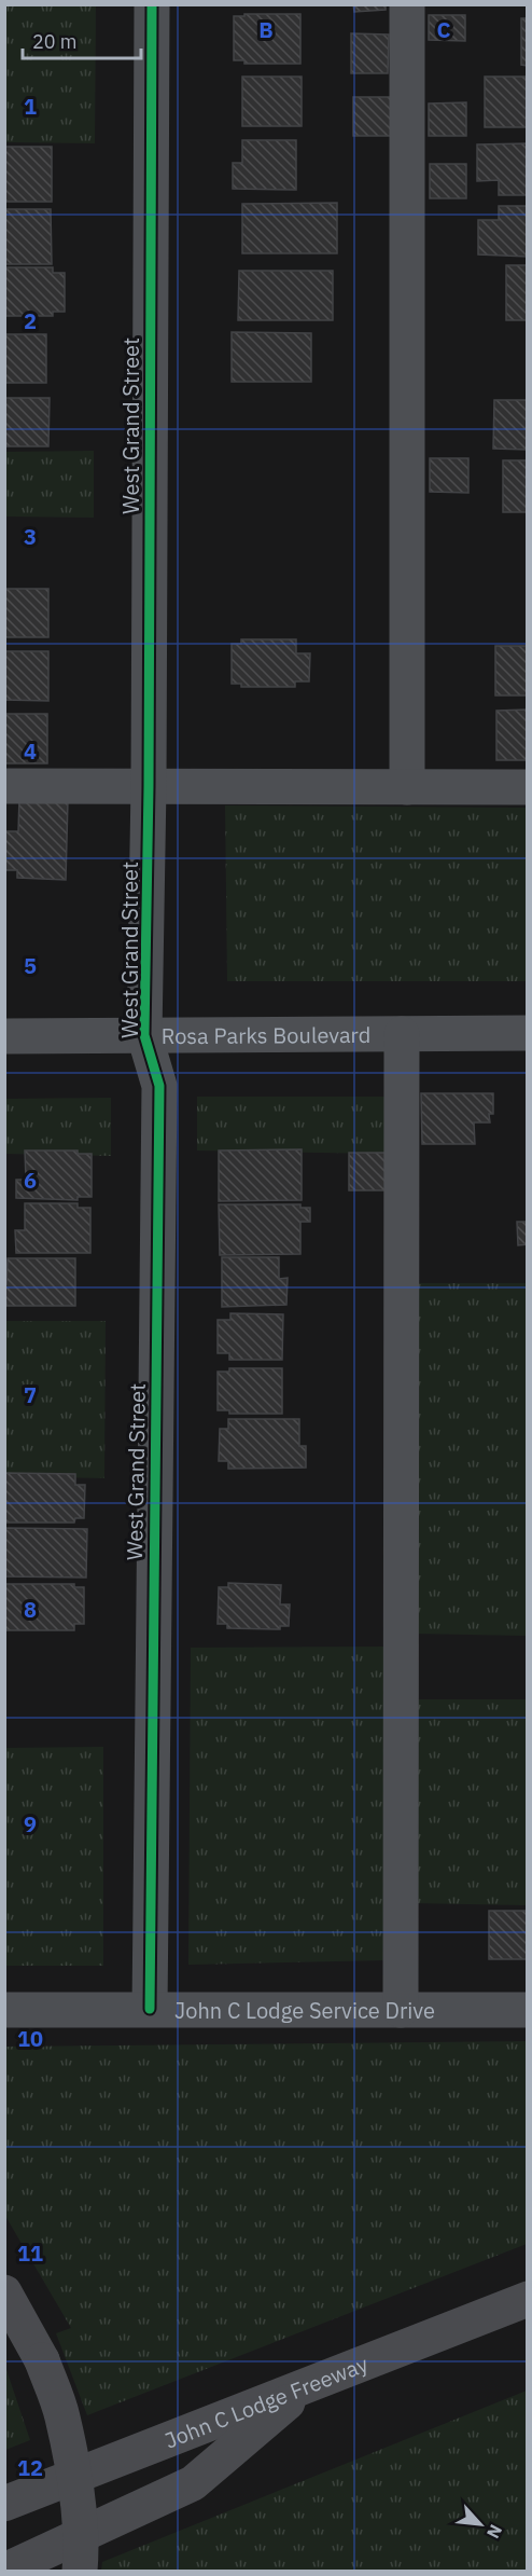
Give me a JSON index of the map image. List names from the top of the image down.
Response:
{
  "streets": {
    "highway": ["John C Lodge Freeway"],
    "street": ["West Grand Street", "Rosa Parks Boulevard", "John C Lodge Service Drive"]
  },
  "crossings": [
    ["West Grand Street", "Rosa Parks Boulevard"],
    ["West Grand Street", "John C Lodge Service Drive"]
  ],
  "scale_bar": "20 m",
  "north": "bottom right",
  "grid": {
    "columns": ["B", "C"],
    "rows": [
      "1",
      "2",
      "3",
      "4",
      "5",
      "6",
      "7",
      "8",
      "9",
      "10",
      "11",
      "12"
    ]
  }
}
